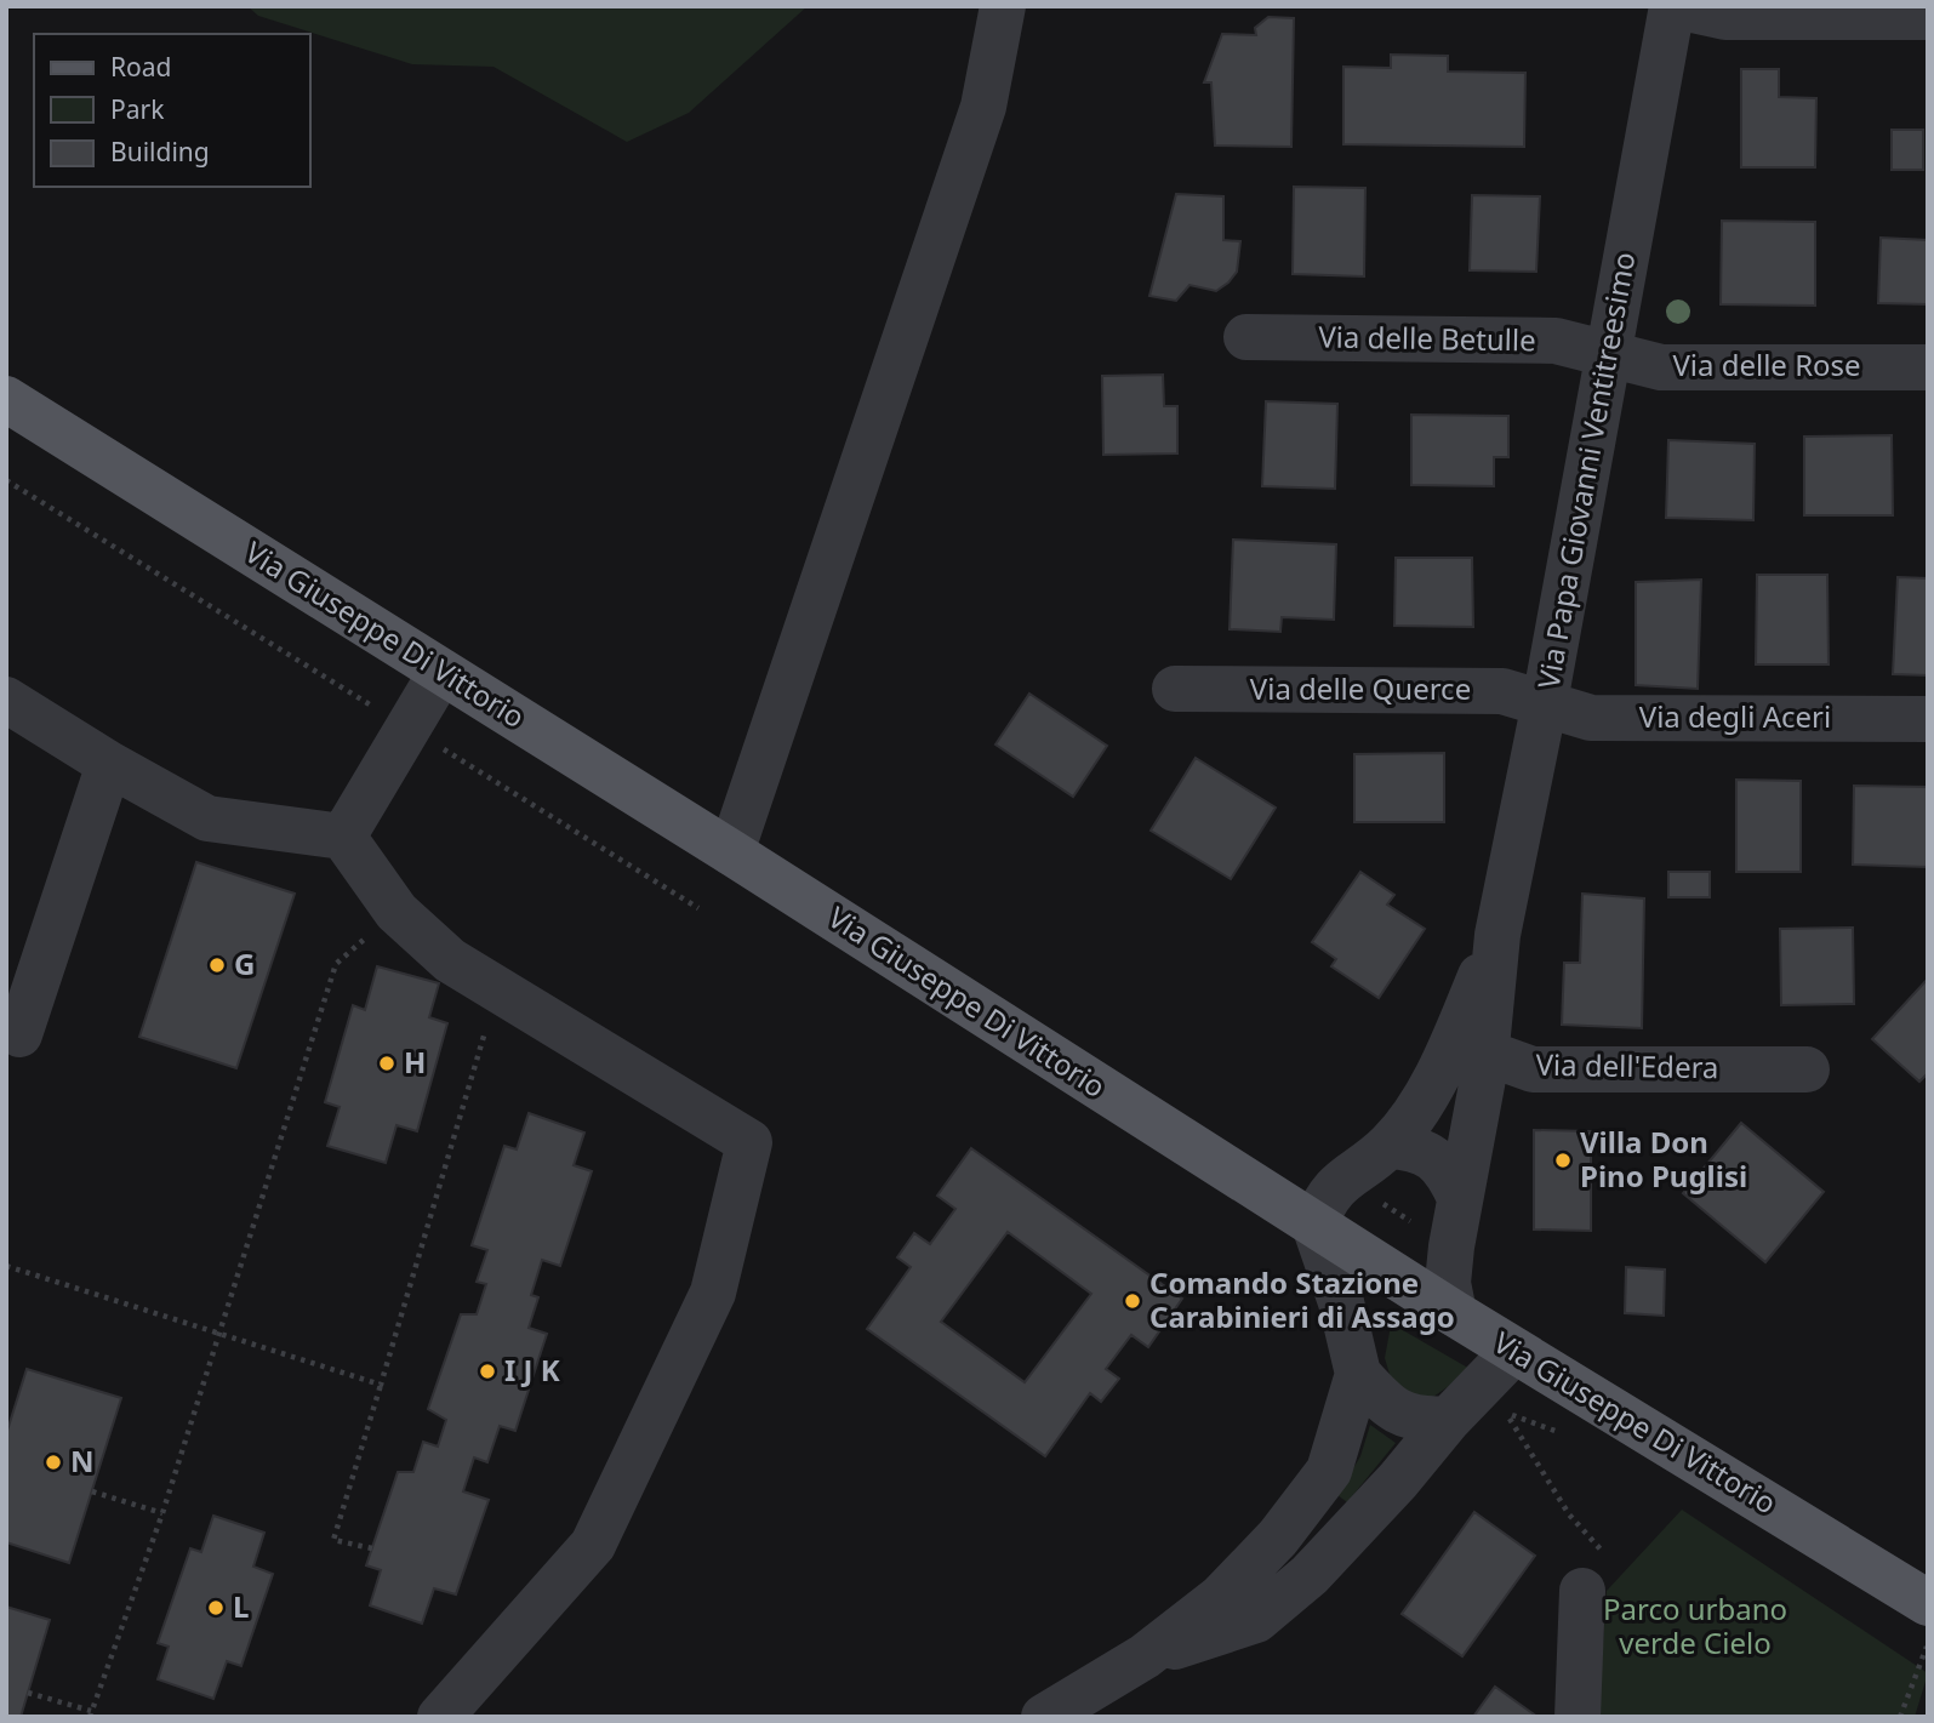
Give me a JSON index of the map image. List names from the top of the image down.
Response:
{
  "streets": {
    "main road": ["Via Giuseppe Di Vittorio"],
    "street": [
      "Via delle Betulle",
      "Via delle Rose",
      "Via Papa Giovanni Ventitreesimo",
      "Via delle Querce",
      "Via degli Aceri",
      "Via dell'Edera"
    ]
  },
  "crossings": [
    ["Via delle Betulle", "Via delle Rose"],
    ["Via delle Betulle", "Via Papa Giovanni Ventitreesimo"],
    ["Via delle Rose", "Via Papa Giovanni Ventitreesimo"],
    ["Via Papa Giovanni Ventitreesimo", "Via Giuseppe Di Vittorio"],
    ["Via Papa Giovanni Ventitreesimo", "Via delle Querce"],
    ["Via Papa Giovanni Ventitreesimo", "Via degli Aceri"],
    ["Via Papa Giovanni Ventitreesimo", "Via dell'Edera"],
    ["Via delle Querce", "Via degli Aceri"]
  ],
  "parks": ["Parco urbano verde Cielo"],
  "places": [
    "G",
    "H",
    "Villa Don Pino Puglisi",
    "Comando Stazione Carabinieri di Assago",
    "I J K",
    "N",
    "L"
  ],
  "legend": ["Road", "Park", "Building"]
}
